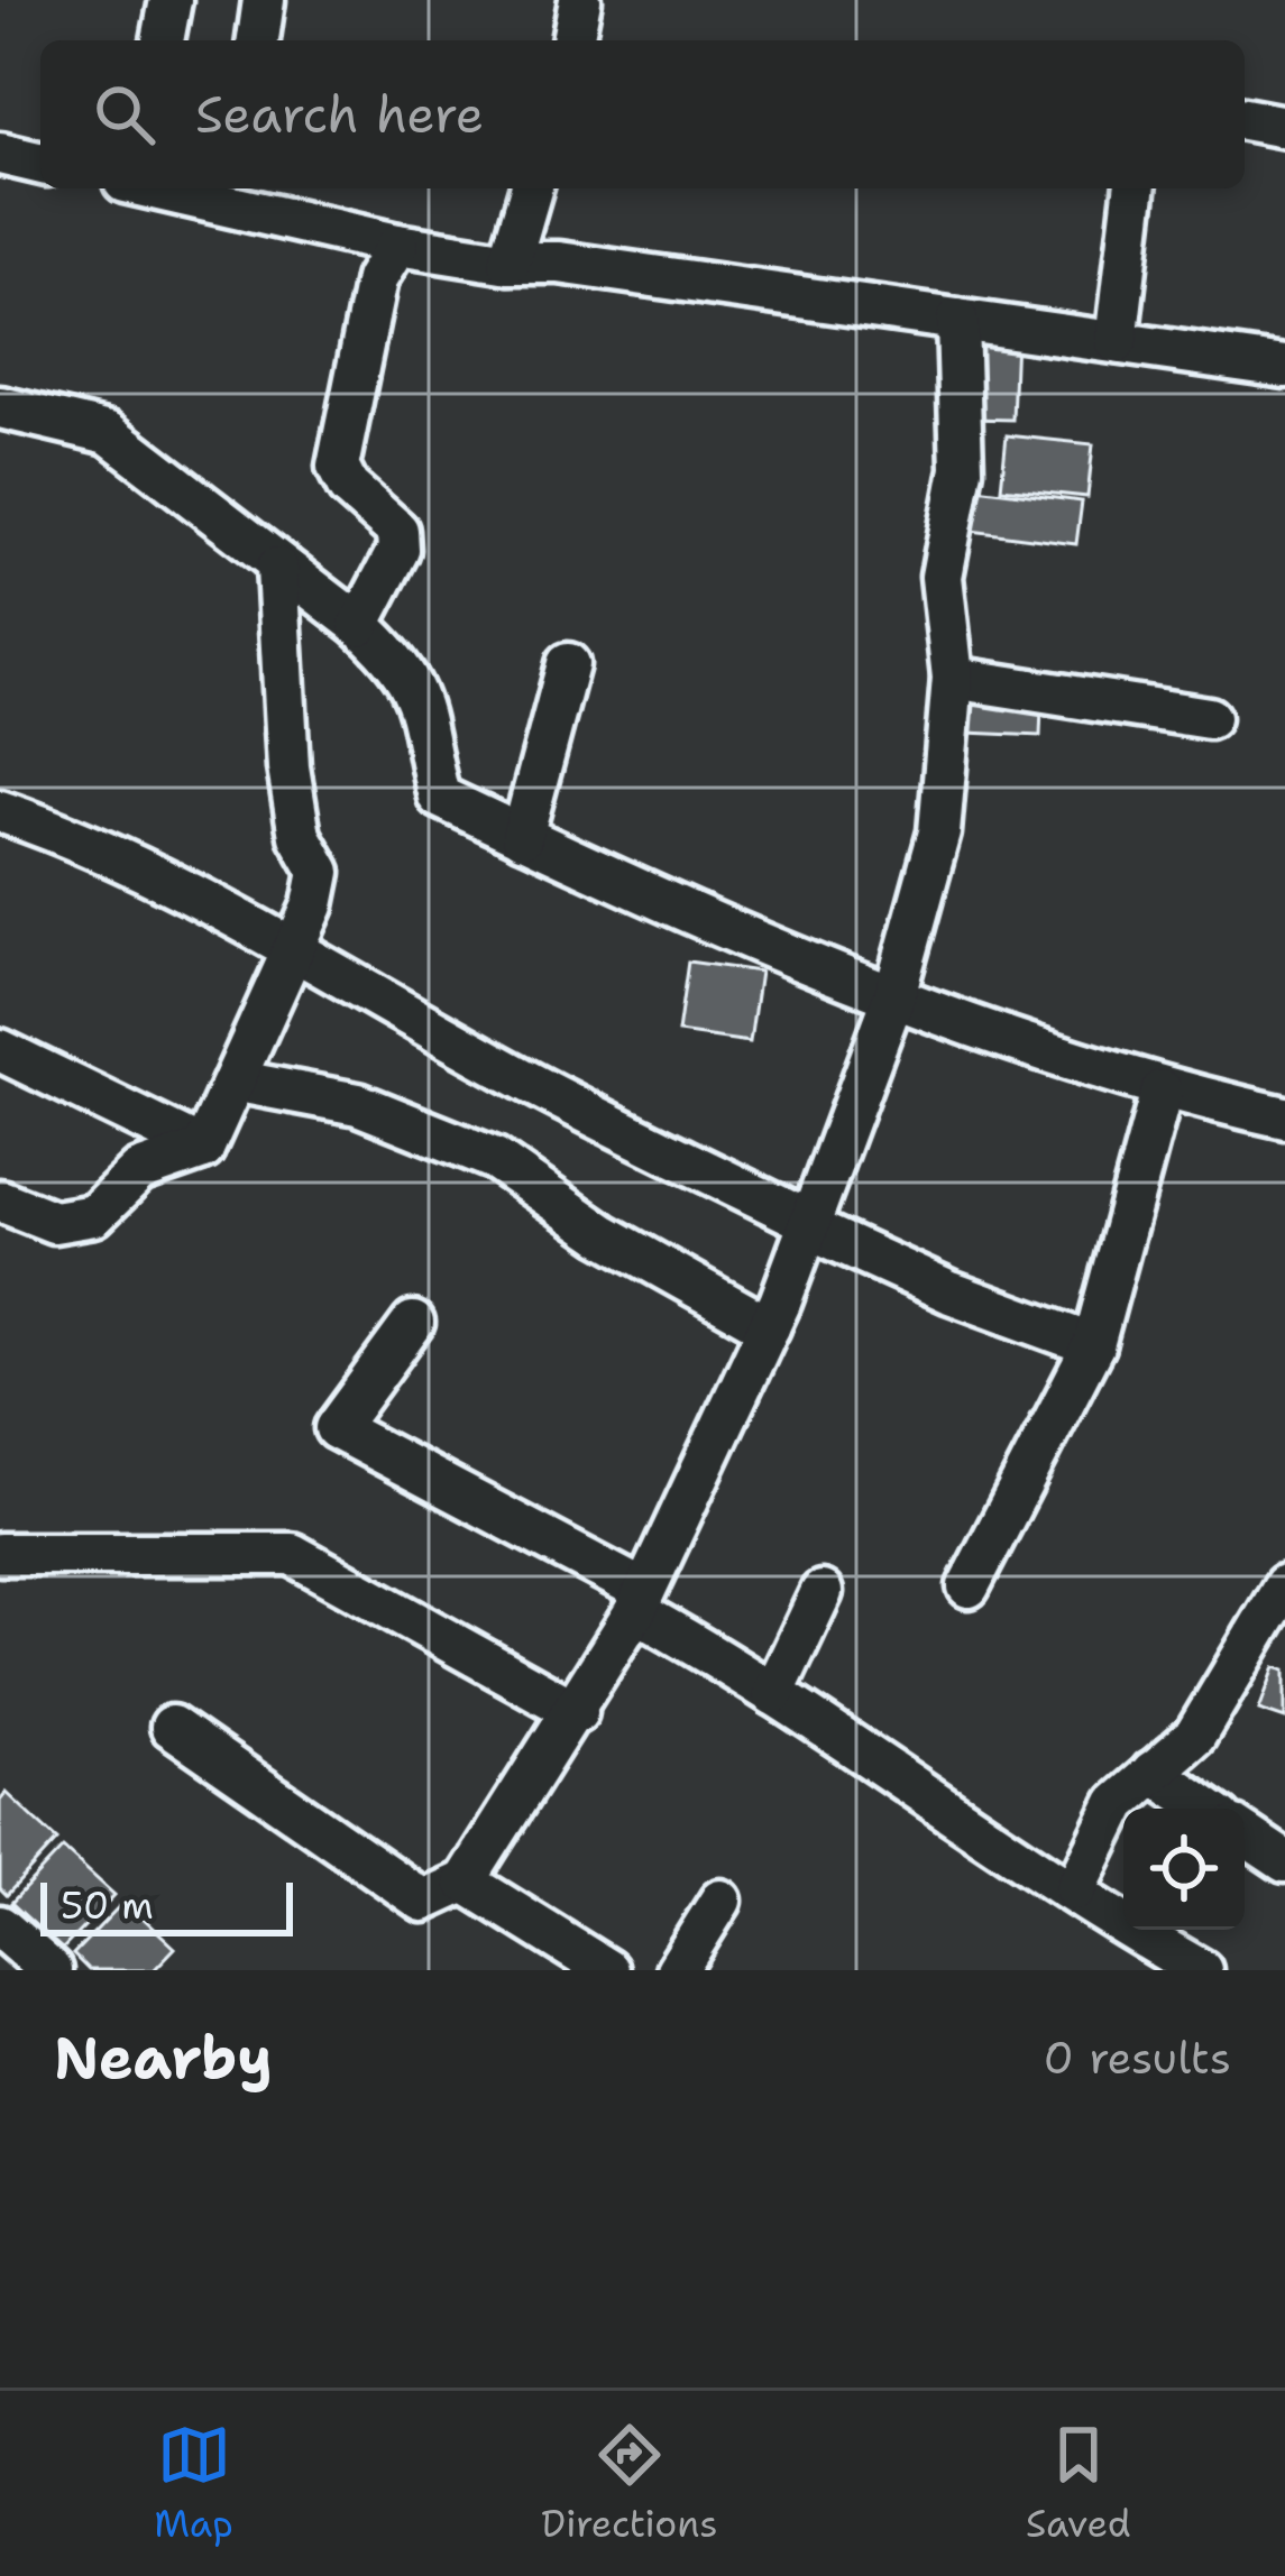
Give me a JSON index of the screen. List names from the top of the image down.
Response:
{
  "scale_bar": "50 m",
  "page": {
    "search": "Search here",
    "scale": "50 m",
    "heading": ["Nearby", "0 results"],
    "nav": ["Map", "Directions", "Saved"]
  }
}
